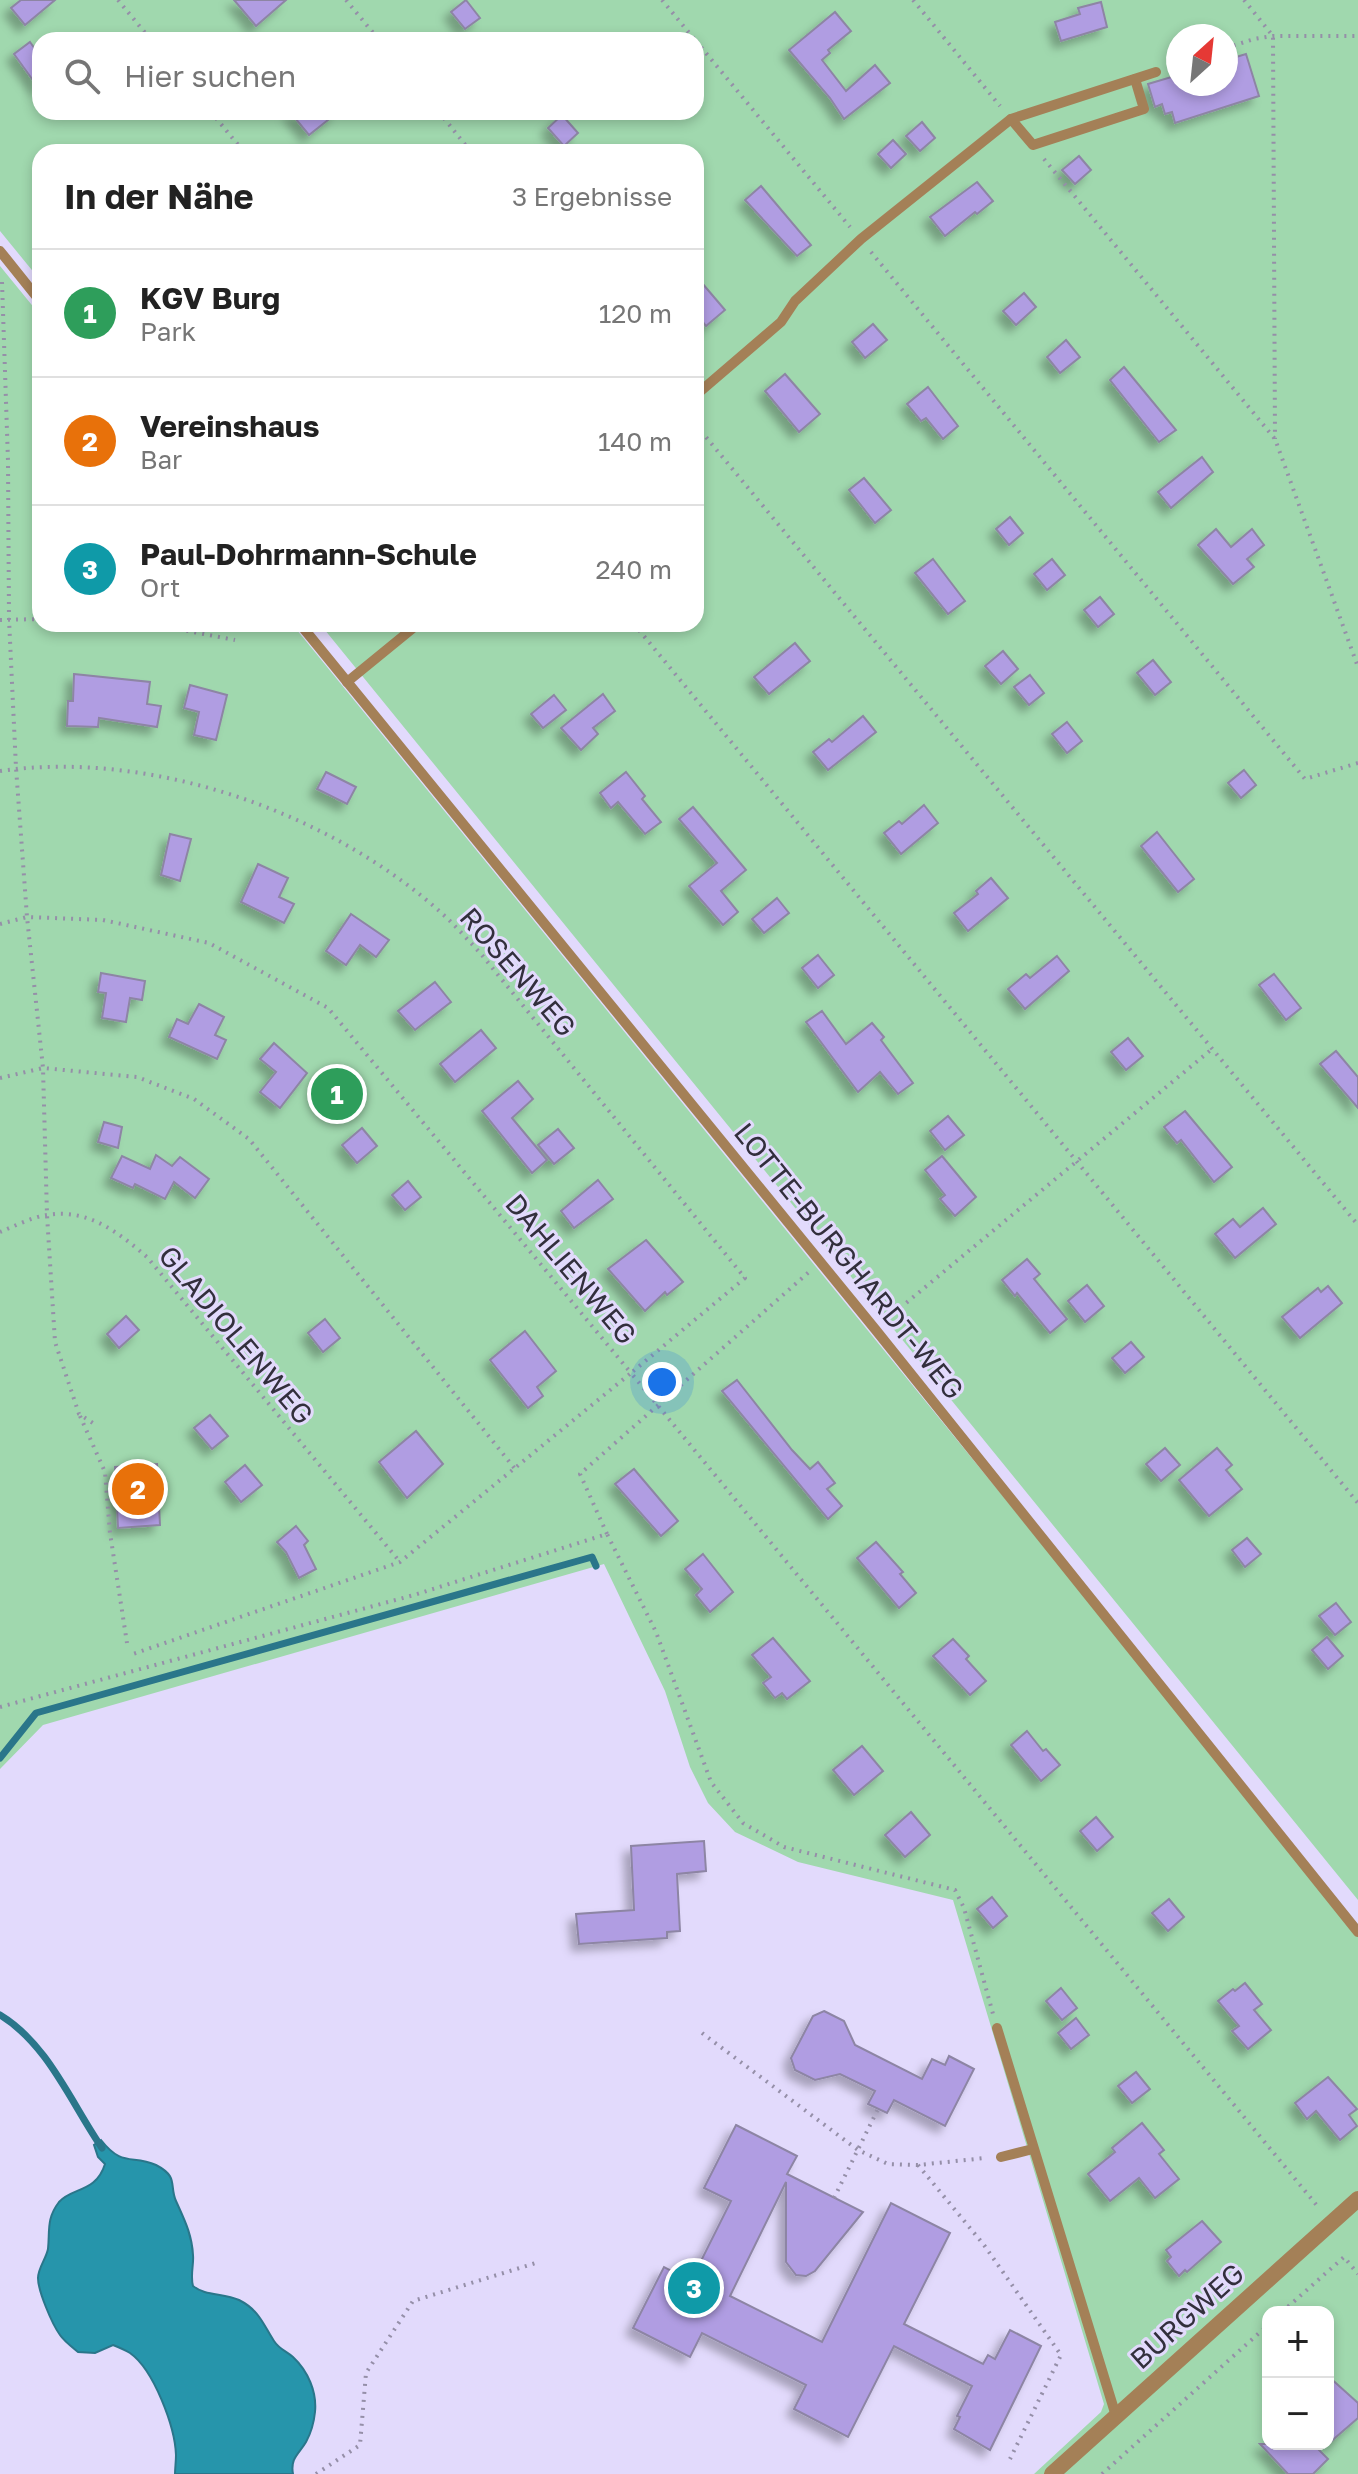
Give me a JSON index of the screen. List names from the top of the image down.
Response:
{
  "streets": {
    "street": ["BURGWEG"],
    "lane": ["LOTTE-BURGHARDT-WEG"],
    "path": ["ROSENWEG", "DAHLIENWEG", "GLADIOLENWEG"]
  },
  "crossings": [
    ["ROSENWEG", "DAHLIENWEG"],
    ["DAHLIENWEG", "GLADIOLENWEG"]
  ],
  "north": "top right",
  "page": {
    "search": "Hier suchen",
    "heading": ["In der Nähe", "3 Ergebnisse"],
    "list": [
      {
        "mark": "1",
        "name": "KGV Burg",
        "note": "Park",
        "value": "120 m"
      },
      {
        "mark": "2",
        "name": "Vereinshaus",
        "note": "Bar",
        "value": "140 m"
      },
      {
        "mark": "3",
        "name": "Paul-Dohrmann-Schule",
        "note": "Ort",
        "value": "240 m"
      }
    ],
    "pins": ["1", "2", "3"],
    "map_buttons": ["+", "−"]
  }
}
